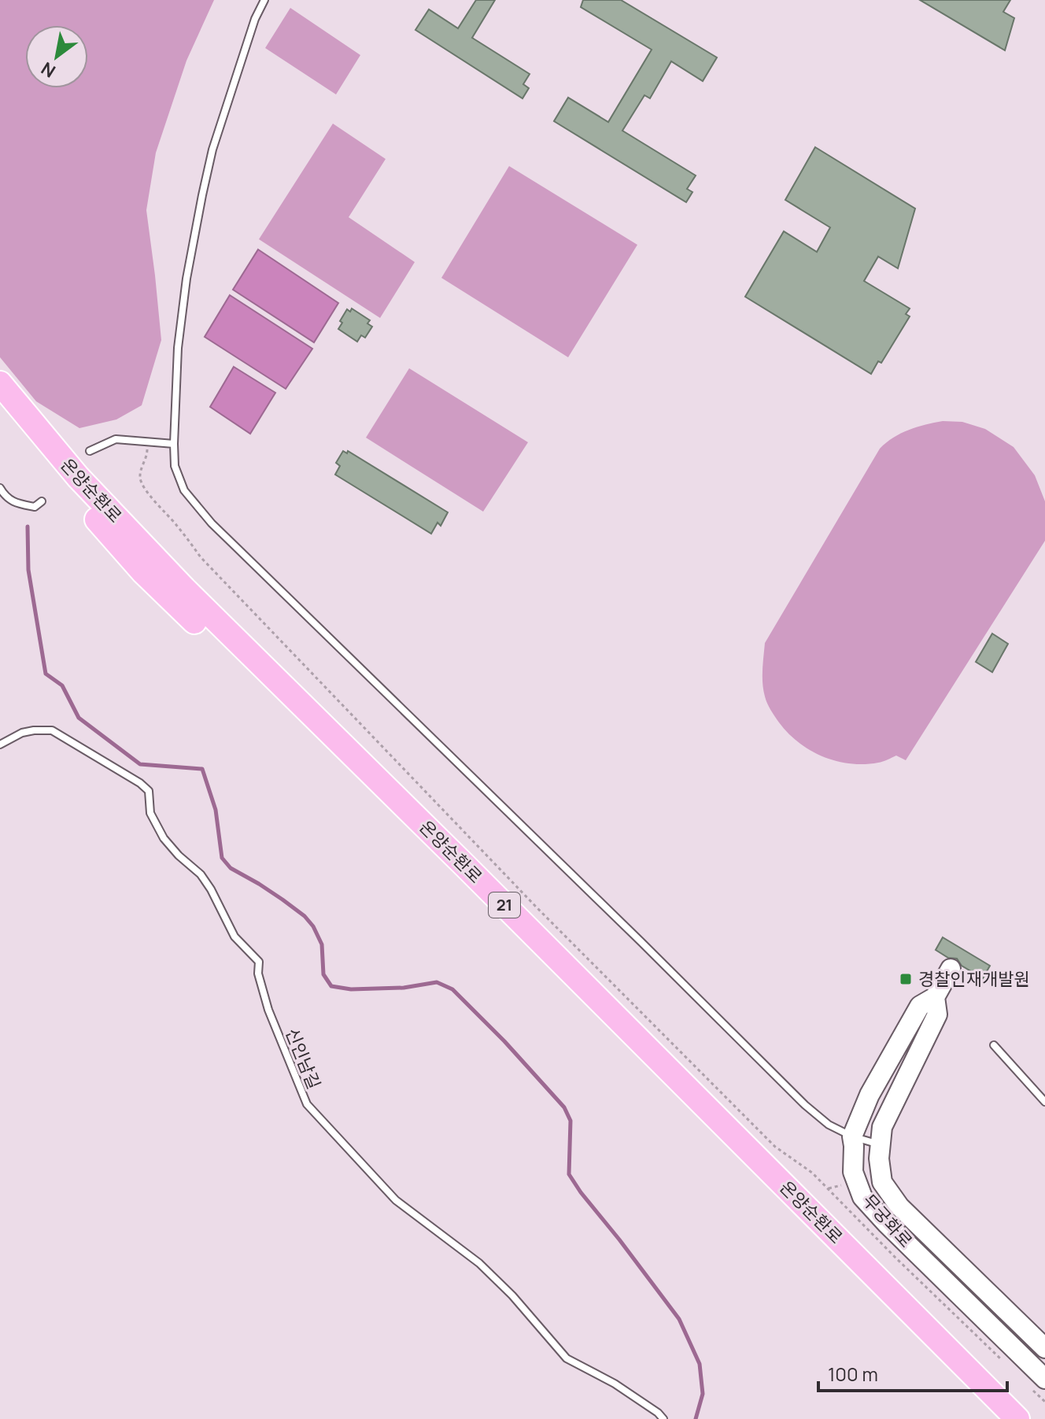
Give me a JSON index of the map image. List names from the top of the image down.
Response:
{
  "streets": {
    "highway": ["온양순환로", "21"],
    "street": ["무궁화로"],
    "lane": ["신인남길"]
  },
  "places": {
    "transit": ["경찰인재개발원"]
  },
  "scale_bar": "100 m",
  "north": "bottom left"
}
